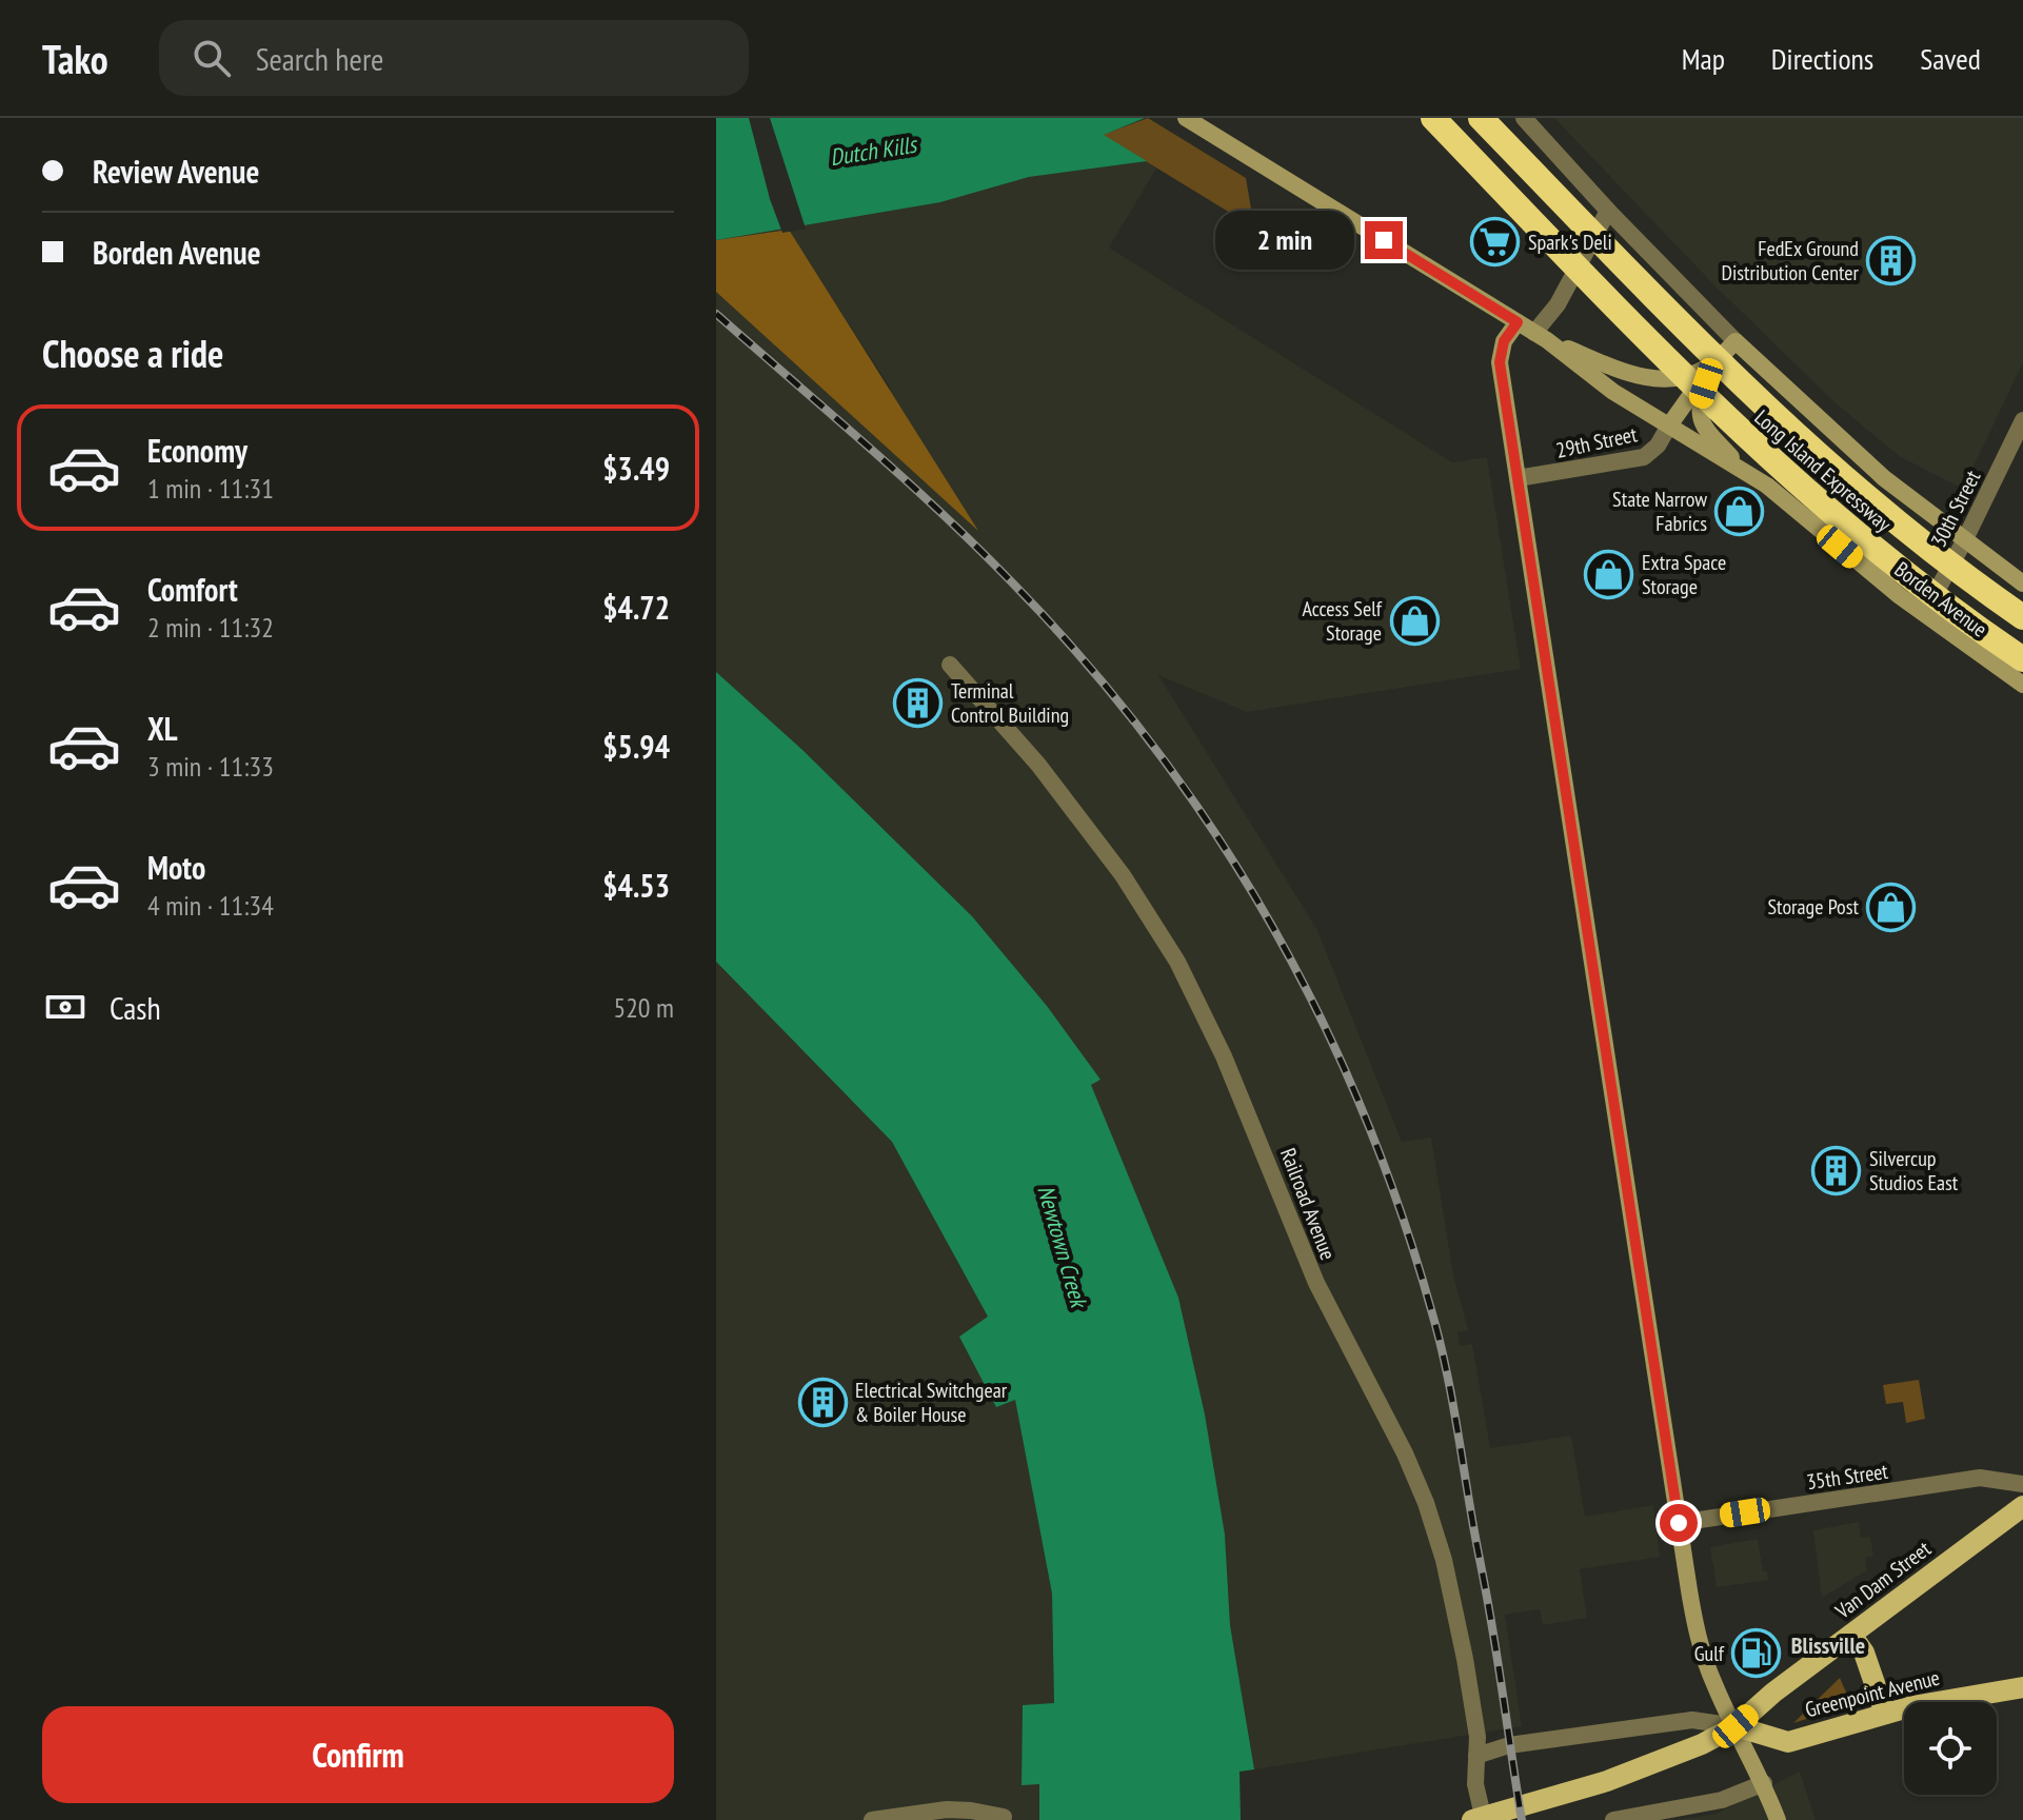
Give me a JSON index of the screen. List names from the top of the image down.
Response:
{
  "streets": {
    "highway": ["Long Island Expressway"],
    "main road": ["Borden Avenue", "Van Dam Street", "Greenpoint Avenue"],
    "street": [
      "29th Street",
      "30th Street",
      "Railroad Avenue",
      "35th Street"
    ]
  },
  "crossings": [
    ["29th Street", "Borden Avenue"],
    ["30th Street", "Borden Avenue"],
    ["Railroad Avenue", "Greenpoint Avenue"],
    ["Van Dam Street", "Greenpoint Avenue"]
  ],
  "districts": ["Blissville"],
  "water": ["Dutch Kills", "Newtown Creek"],
  "places": {
    "supermarket": ["Spark's Deli"],
    "building": [
      "FedEx Ground Distribution Center",
      "Terminal Control Building",
      "Silvercup Studios East",
      "Electrical Switchgear & Boiler House"
    ],
    "shop": [
      "State Narrow Fabrics",
      "Extra Space Storage",
      "Access Self Storage",
      "Storage Post"
    ],
    "fuel station": ["Gulf"]
  },
  "page": {
    "header": "Tako",
    "search": "Search here",
    "nav": ["Map", "Directions", "Saved"],
    "banner": ["Review Avenue", "Borden Avenue"],
    "bubble": "2 min",
    "heading": "Choose a ride",
    "list": [
      {
        "name": "Economy",
        "note": "1 min · 11:31",
        "value": "$3.49"
      },
      {
        "name": "Comfort",
        "note": "2 min · 11:32",
        "value": "$4.72"
      },
      {
        "name": "XL",
        "note": "3 min · 11:33",
        "value": "$5.94"
      },
      {
        "name": "Moto",
        "note": "4 min · 11:34",
        "value": "$4.53"
      }
    ],
    "pay": ["Cash", "520 m"],
    "buttons": "Confirm"
  }
}
